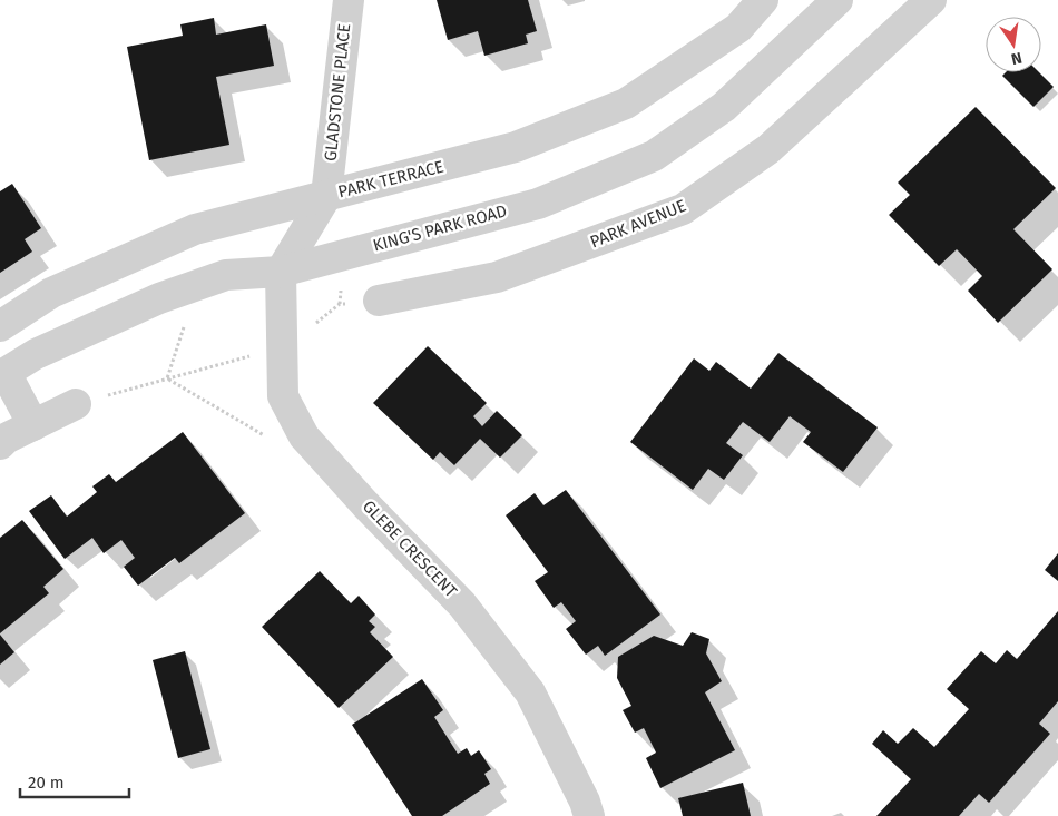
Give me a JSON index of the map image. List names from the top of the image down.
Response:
{
  "streets": {
    "street": [
      "GLADSTONE PLACE",
      "PARK TERRACE",
      "PARK AVENUE",
      "KING'S PARK ROAD",
      "GLEBE CRESCENT"
    ]
  },
  "crossings": [
    ["GLADSTONE PLACE", "PARK TERRACE"],
    ["GLADSTONE PLACE", "KING'S PARK ROAD"],
    ["GLADSTONE PLACE", "GLEBE CRESCENT"],
    ["KING'S PARK ROAD", "GLEBE CRESCENT"]
  ],
  "scale_bar": "20 m",
  "north": "bottom"
}
